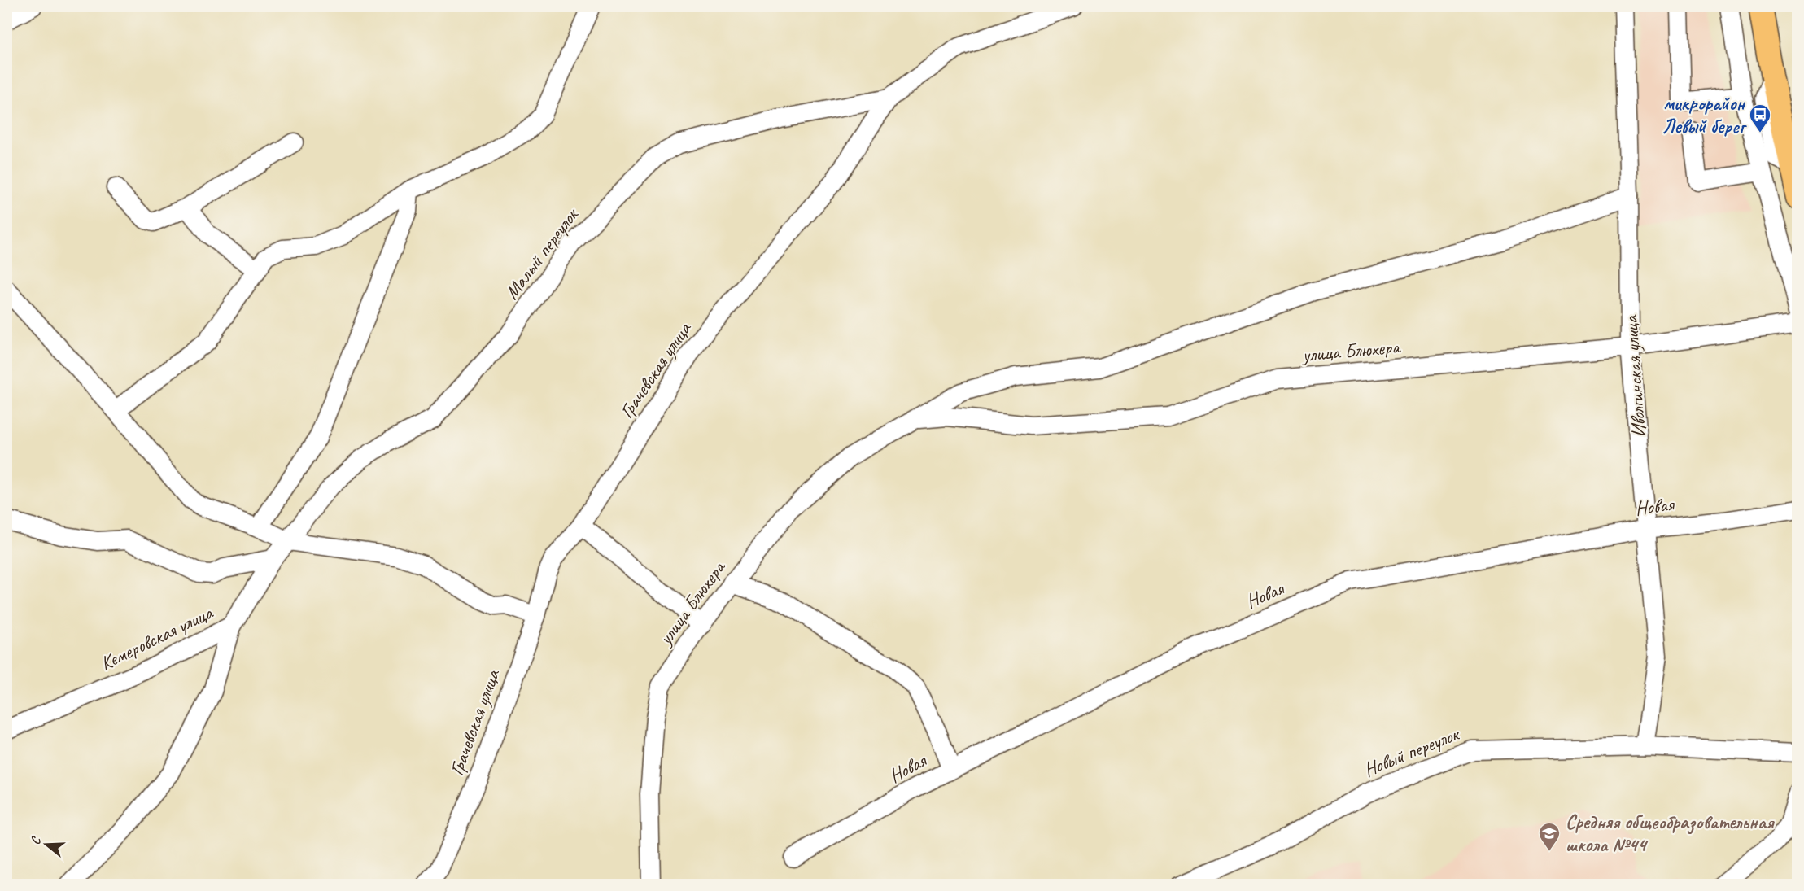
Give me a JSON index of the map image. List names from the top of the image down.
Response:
{
  "streets": {
    "street": [
      "Малый переулок",
      "улица Блюхера",
      "Грачевская улица",
      "Иволгинская улица",
      "Новая",
      "Кемеровская улица",
      "Новый переулок"
    ]
  },
  "crossings": [
    ["Малый переулок", "Грачевская улица"],
    ["Малый переулок", "Кемеровская улица"],
    ["улица Блюхера", "Иволгинская улица"],
    ["Иволгинская улица", "Новая"],
    ["Иволгинская улица", "Новый переулок"]
  ],
  "places": {
    "bus stop": ["микрорайон Левый берег"],
    "school or university": ["Средняя общеобразовательная школа №44"]
  },
  "north": "left"
}
